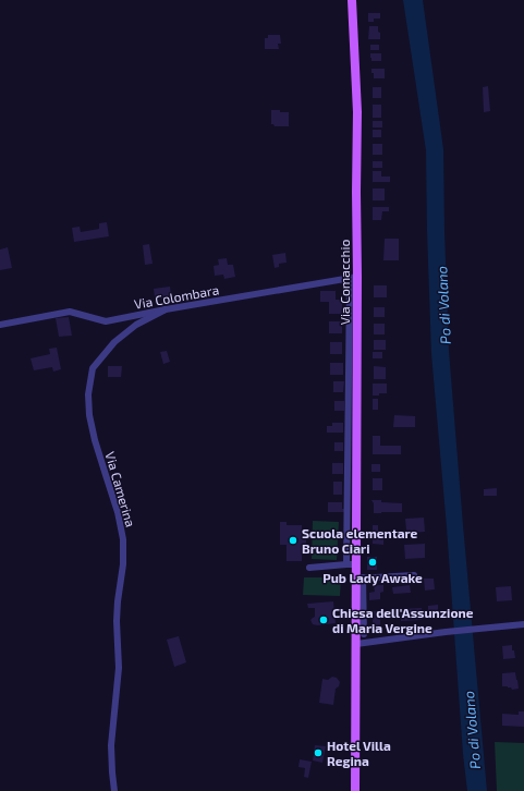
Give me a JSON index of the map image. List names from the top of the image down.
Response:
{
  "streets": {
    "main road": ["Via Comacchio"],
    "street": ["Via Colombara", "Via Camerina"]
  },
  "crossings": [
    ["Via Comacchio", "Via Colombara"],
    ["Via Colombara", "Via Camerina"]
  ],
  "water": ["Po di Volano"],
  "places": [
    "Scuola elementare Bruno Ciari",
    "Pub Lady Awake",
    "Chiesa dell'Assunzione di Maria Vergine",
    "Hotel Villa Regina"
  ]
}
